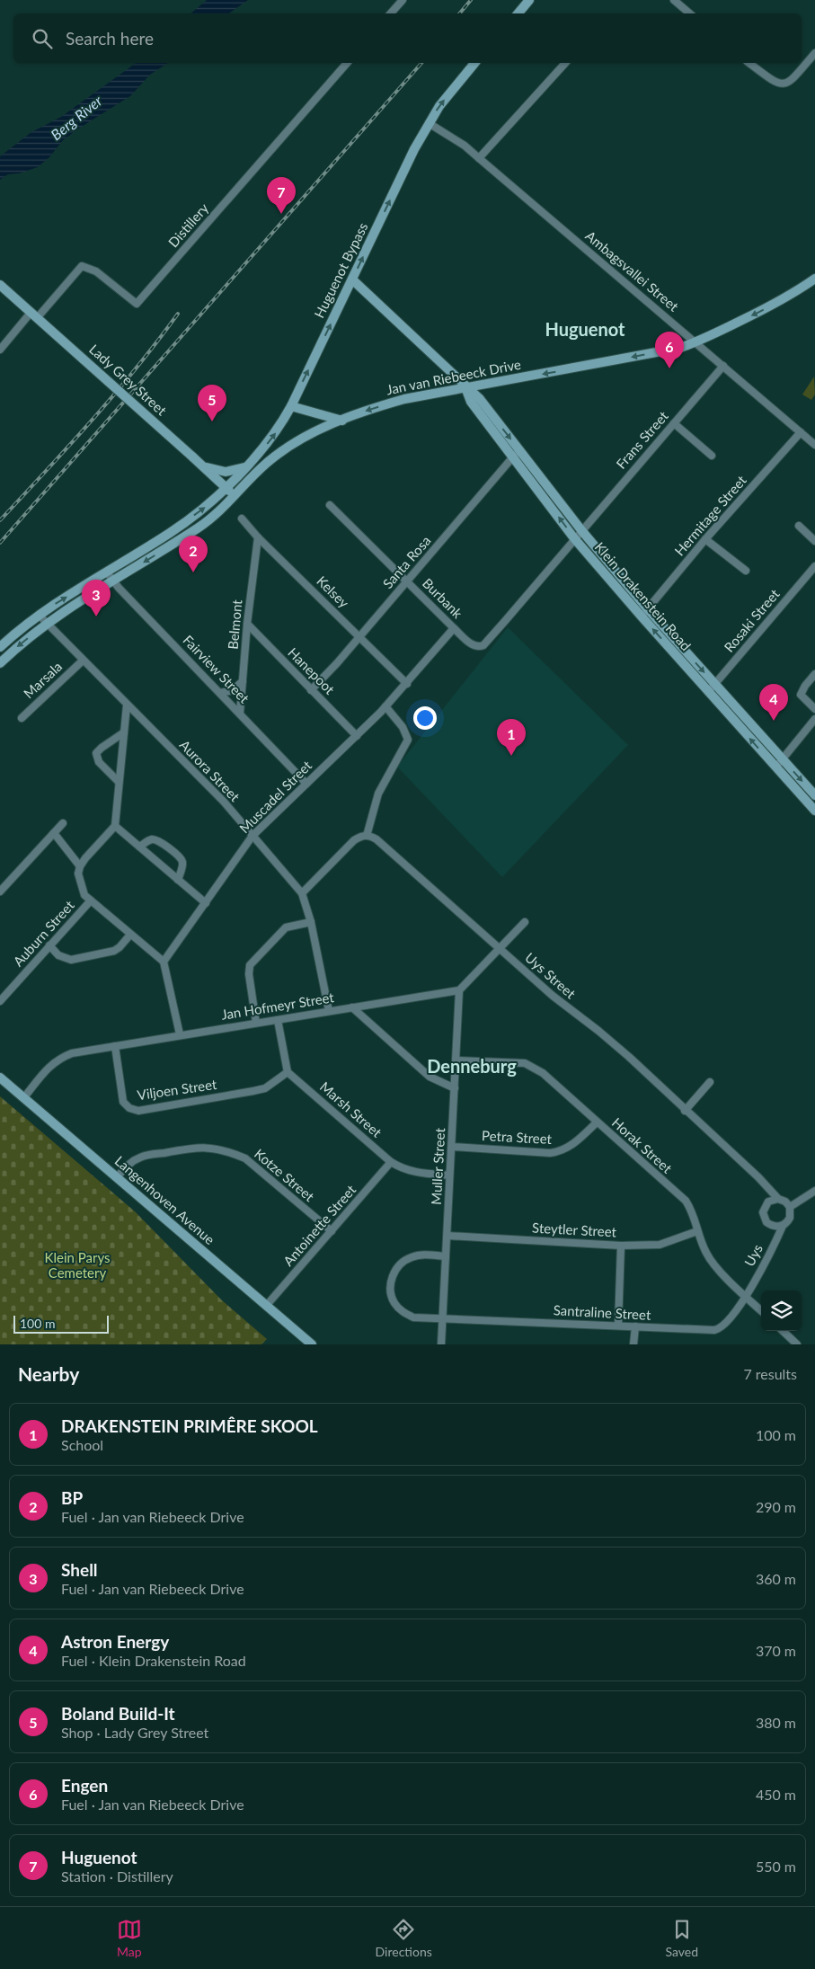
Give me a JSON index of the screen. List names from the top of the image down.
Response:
{
  "streets": {
    "main road": [
      "Huguenot Bypass",
      "Jan van Riebeeck Drive",
      "Lady Grey Street",
      "Klein Drakenstein Road",
      "Langenhoven Avenue"
    ],
    "street": [
      "Distillery",
      "Ambagsvallei Street",
      "Frans Street",
      "Hermitage Street",
      "Santa Rosa",
      "Kelsey",
      "Burbank",
      "Rosaki Street",
      "Belmont",
      "Fairview Street",
      "Hanepoot",
      "Marsala",
      "Aurora Street",
      "Muscadel Street",
      "Auburn Street",
      "Uys Street",
      "Jan Hofmeyr Street",
      "Viljoen Street",
      "Marsh Street",
      "Petra Street",
      "Horak Street",
      "Muller Street",
      "Kotze Street",
      "Antoinette Street",
      "Steytler Street",
      "Uys",
      "Santraline Street"
    ]
  },
  "crossings": [
    ["Distillery", "Lady Grey Street"],
    ["Huguenot Bypass", "Ambagsvallei Street"],
    ["Huguenot Bypass", "Lady Grey Street"],
    ["Huguenot Bypass", "Klein Drakenstein Road"],
    ["Ambagsvallei Street", "Jan van Riebeeck Drive"],
    ["Ambagsvallei Street", "Frans Street"],
    ["Ambagsvallei Street", "Hermitage Street"],
    ["Jan van Riebeeck Drive", "Lady Grey Street"],
    ["Jan van Riebeeck Drive", "Klein Drakenstein Road"],
    ["Jan van Riebeeck Drive", "Fairview Street"],
    ["Jan van Riebeeck Drive", "Aurora Street"],
    ["Frans Street", "Klein Drakenstein Road"],
    ["Frans Street", "Burbank"],
    ["Hermitage Street", "Klein Drakenstein Road"],
    ["Santa Rosa", "Kelsey"],
    ["Santa Rosa", "Klein Drakenstein Road"],
    ["Santa Rosa", "Burbank"],
    ["Santa Rosa", "Hanepoot"],
    ["Kelsey", "Belmont"],
    ["Kelsey", "Muscadel Street"],
    ["Klein Drakenstein Road", "Burbank"],
    ["Klein Drakenstein Road", "Rosaki Street"],
    ["Burbank", "Muscadel Street"],
    ["Belmont", "Fairview Street"],
    ["Belmont", "Hanepoot"],
    ["Fairview Street", "Muscadel Street"],
    ["Hanepoot", "Muscadel Street"],
    ["Marsala", "Aurora Street"],
    ["Aurora Street", "Muscadel Street"],
    ["Aurora Street", "Jan Hofmeyr Street"],
    ["Uys Street", "Uys"],
    ["Jan Hofmeyr Street", "Viljoen Street"],
    ["Jan Hofmeyr Street", "Muller Street"],
    ["Jan Hofmeyr Street", "Langenhoven Avenue"],
    ["Viljoen Street", "Marsh Street"],
    ["Marsh Street", "Muller Street"],
    ["Marsh Street", "Antoinette Street"],
    ["Petra Street", "Horak Street"],
    ["Petra Street", "Muller Street"],
    ["Horak Street", "Muller Street"],
    ["Horak Street", "Steytler Street"],
    ["Horak Street", "Uys"],
    ["Horak Street", "Santraline Street"],
    ["Muller Street", "Steytler Street"],
    ["Muller Street", "Santraline Street"],
    ["Kotze Street", "Langenhoven Avenue"],
    ["Kotze Street", "Antoinette Street"],
    ["Langenhoven Avenue", "Antoinette Street"],
    ["Uys", "Santraline Street"]
  ],
  "one_way": ["Huguenot Bypass", "Jan van Riebeeck Drive"],
  "districts": ["Huguenot", "Denneburg"],
  "water": ["Berg River"],
  "parks": ["Klein Parys Cemetery"],
  "scale_bar": "100 m",
  "page": {
    "search": "Search here",
    "pins": [
      "7",
      "6",
      "5",
      "2",
      "3",
      "4",
      "1"
    ],
    "scale": "100 m",
    "heading": ["Nearby", "7 results"],
    "list": [
      {
        "mark": "1",
        "name": "DRAKENSTEIN PRIMÊRE SKOOL",
        "note": "School",
        "value": "100 m"
      },
      {
        "mark": "2",
        "name": "BP",
        "note": "Fuel · Jan van Riebeeck Drive",
        "value": "290 m"
      },
      {
        "mark": "3",
        "name": "Shell",
        "note": "Fuel · Jan van Riebeeck Drive",
        "value": "360 m"
      },
      {
        "mark": "4",
        "name": "Astron Energy",
        "note": "Fuel · Klein Drakenstein Road",
        "value": "370 m"
      },
      {
        "mark": "5",
        "name": "Boland Build-It",
        "note": "Shop · Lady Grey Street",
        "value": "380 m"
      },
      {
        "mark": "6",
        "name": "Engen",
        "note": "Fuel · Jan van Riebeeck Drive",
        "value": "450 m"
      },
      {
        "mark": "7",
        "name": "Huguenot",
        "note": "Station · Distillery",
        "value": "550 m"
      }
    ],
    "nav": ["Map", "Directions", "Saved"]
  }
}
